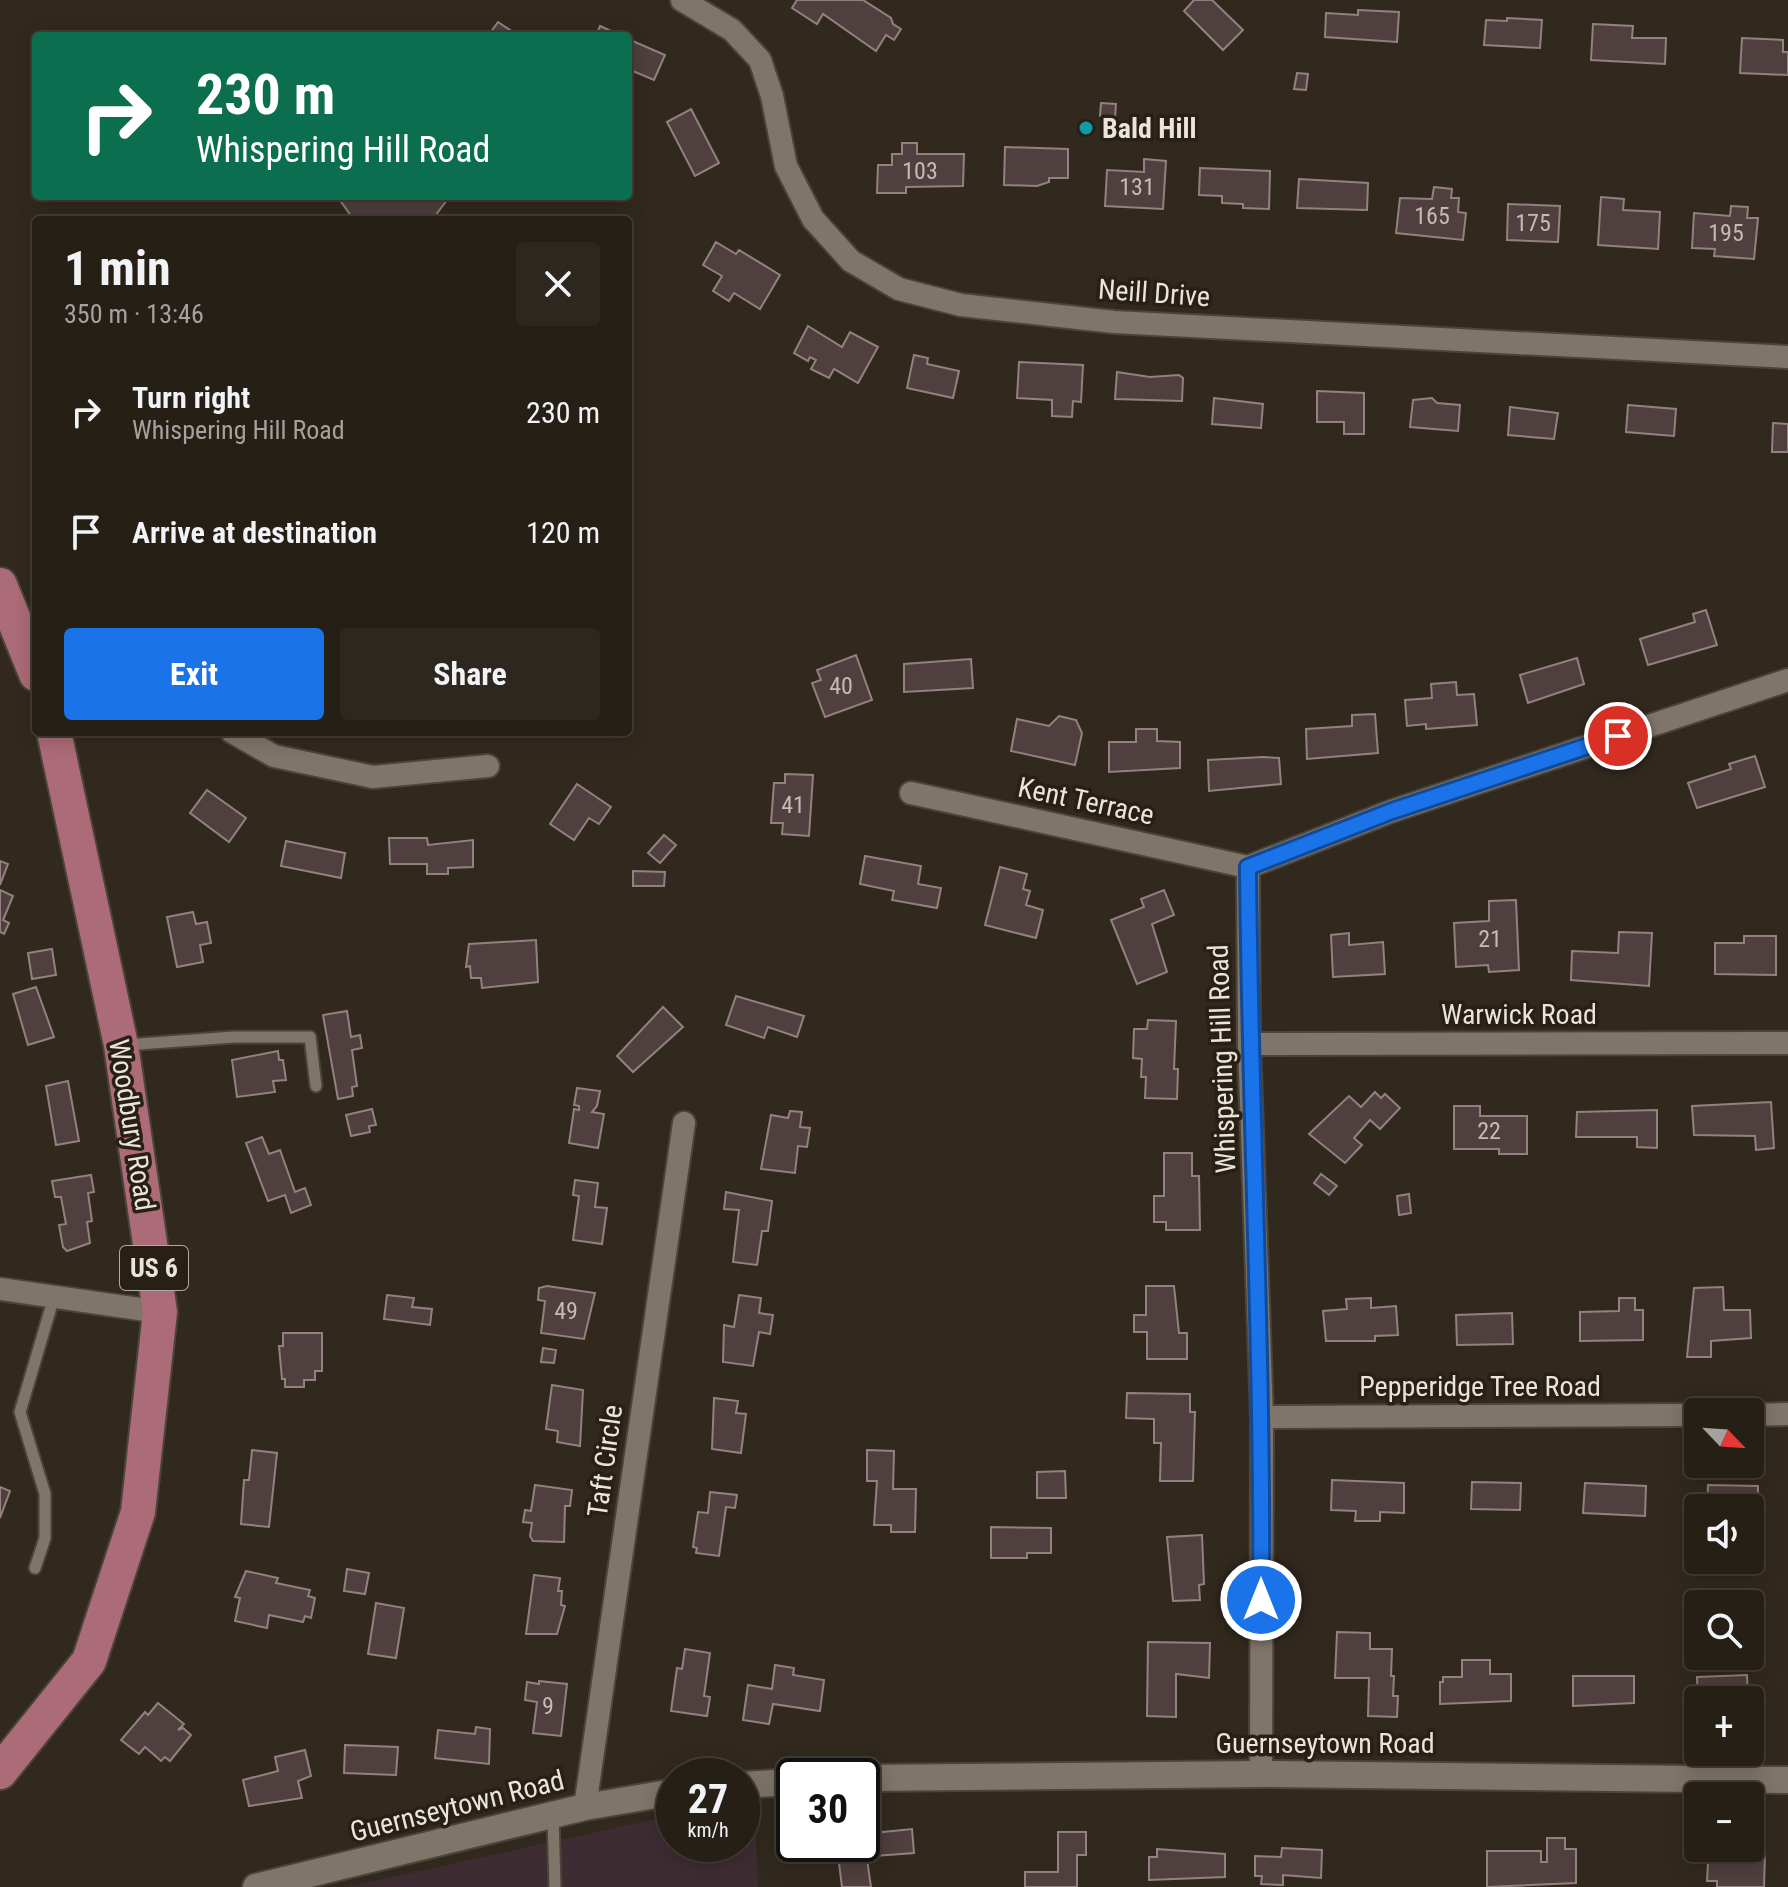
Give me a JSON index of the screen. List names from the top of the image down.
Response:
{
  "streets": {
    "main road": ["Woodbury Road", "US 6"],
    "street": [
      "Neill Drive",
      "Kent Terrace",
      "Warwick Road",
      "Whispering Hill Road",
      "Pepperidge Tree Road",
      "Taft Circle",
      "Guernseytown Road"
    ]
  },
  "crossings": [
    ["Kent Terrace", "Whispering Hill Road"],
    ["Warwick Road", "Whispering Hill Road"],
    ["Whispering Hill Road", "Pepperidge Tree Road"],
    ["Whispering Hill Road", "Guernseytown Road"],
    ["Taft Circle", "Guernseytown Road"]
  ],
  "places": ["Bald Hill"],
  "house_numbers": [
    "103",
    "131",
    "165",
    "175",
    "195",
    "40",
    "41",
    "21",
    "22",
    "49",
    "9"
  ],
  "north": "bottom right",
  "page": {
    "turn": ["230 m", "Whispering Hill Road"],
    "heading": ["1 min", "350 m · 13:46"],
    "list": [
      {
        "name": "Turn right",
        "note": "Whispering Hill Road",
        "value": "230 m"
      },
      {
        "name": "Arrive at destination",
        "value": "120 m"
      }
    ],
    "buttons": ["Exit", "Share"],
    "map_buttons": ["+", "−"],
    "speed": "27 km/h",
    "limit": "30"
  }
}
